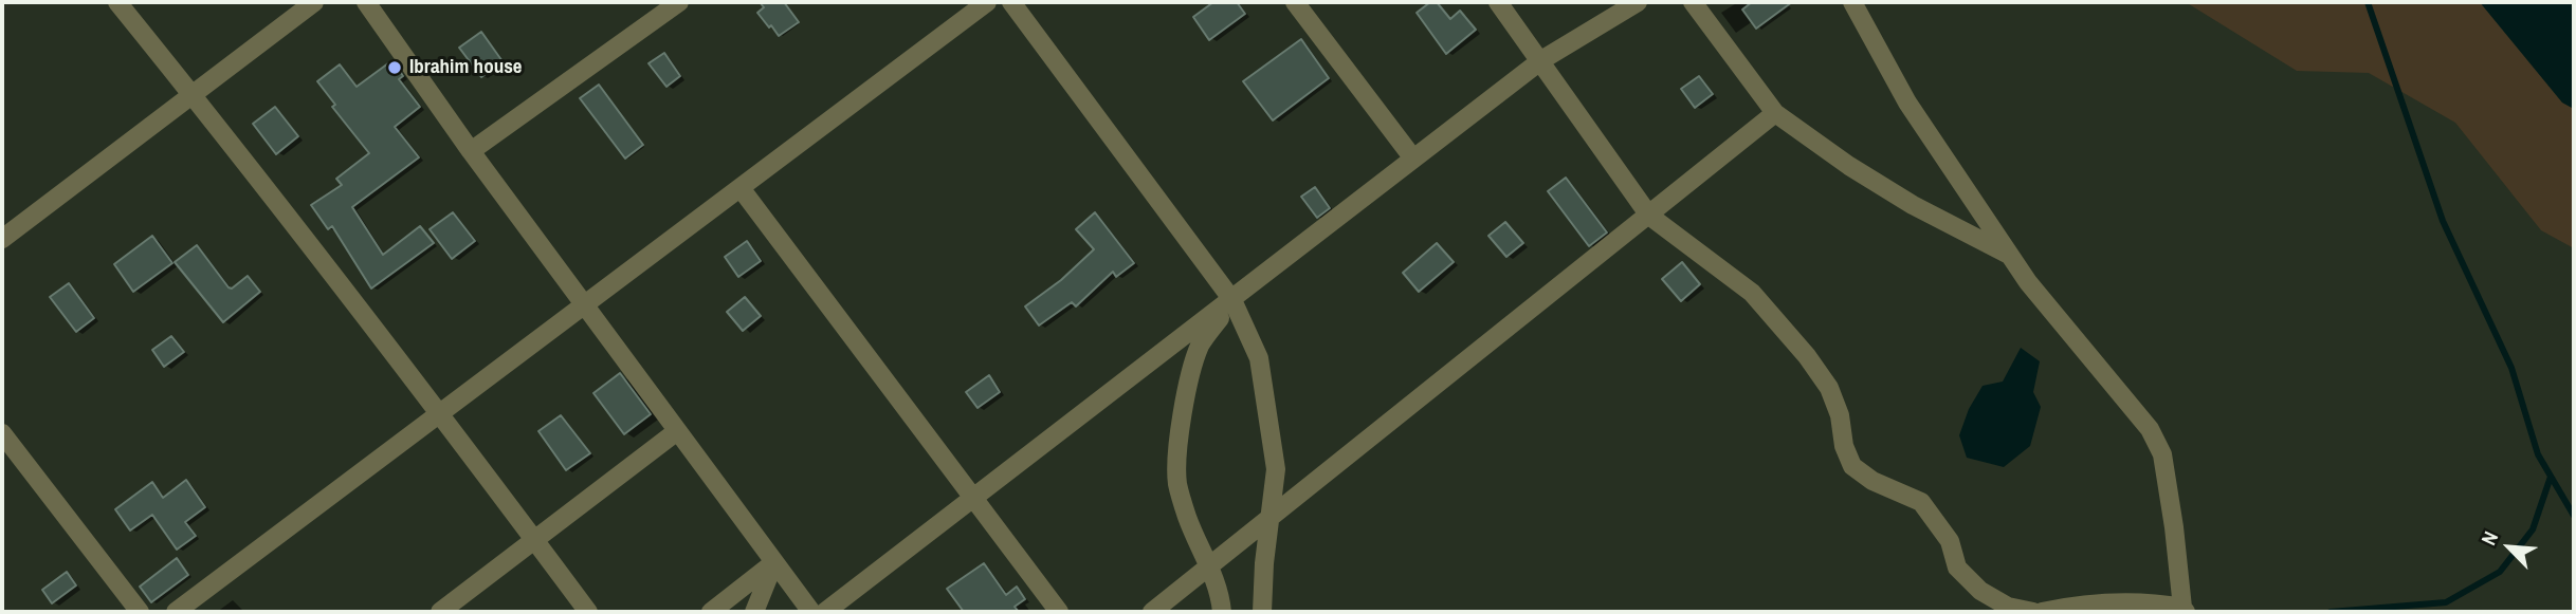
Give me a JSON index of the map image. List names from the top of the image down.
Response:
{
  "places": ["Ibrahim house"],
  "north": "top left"
}
